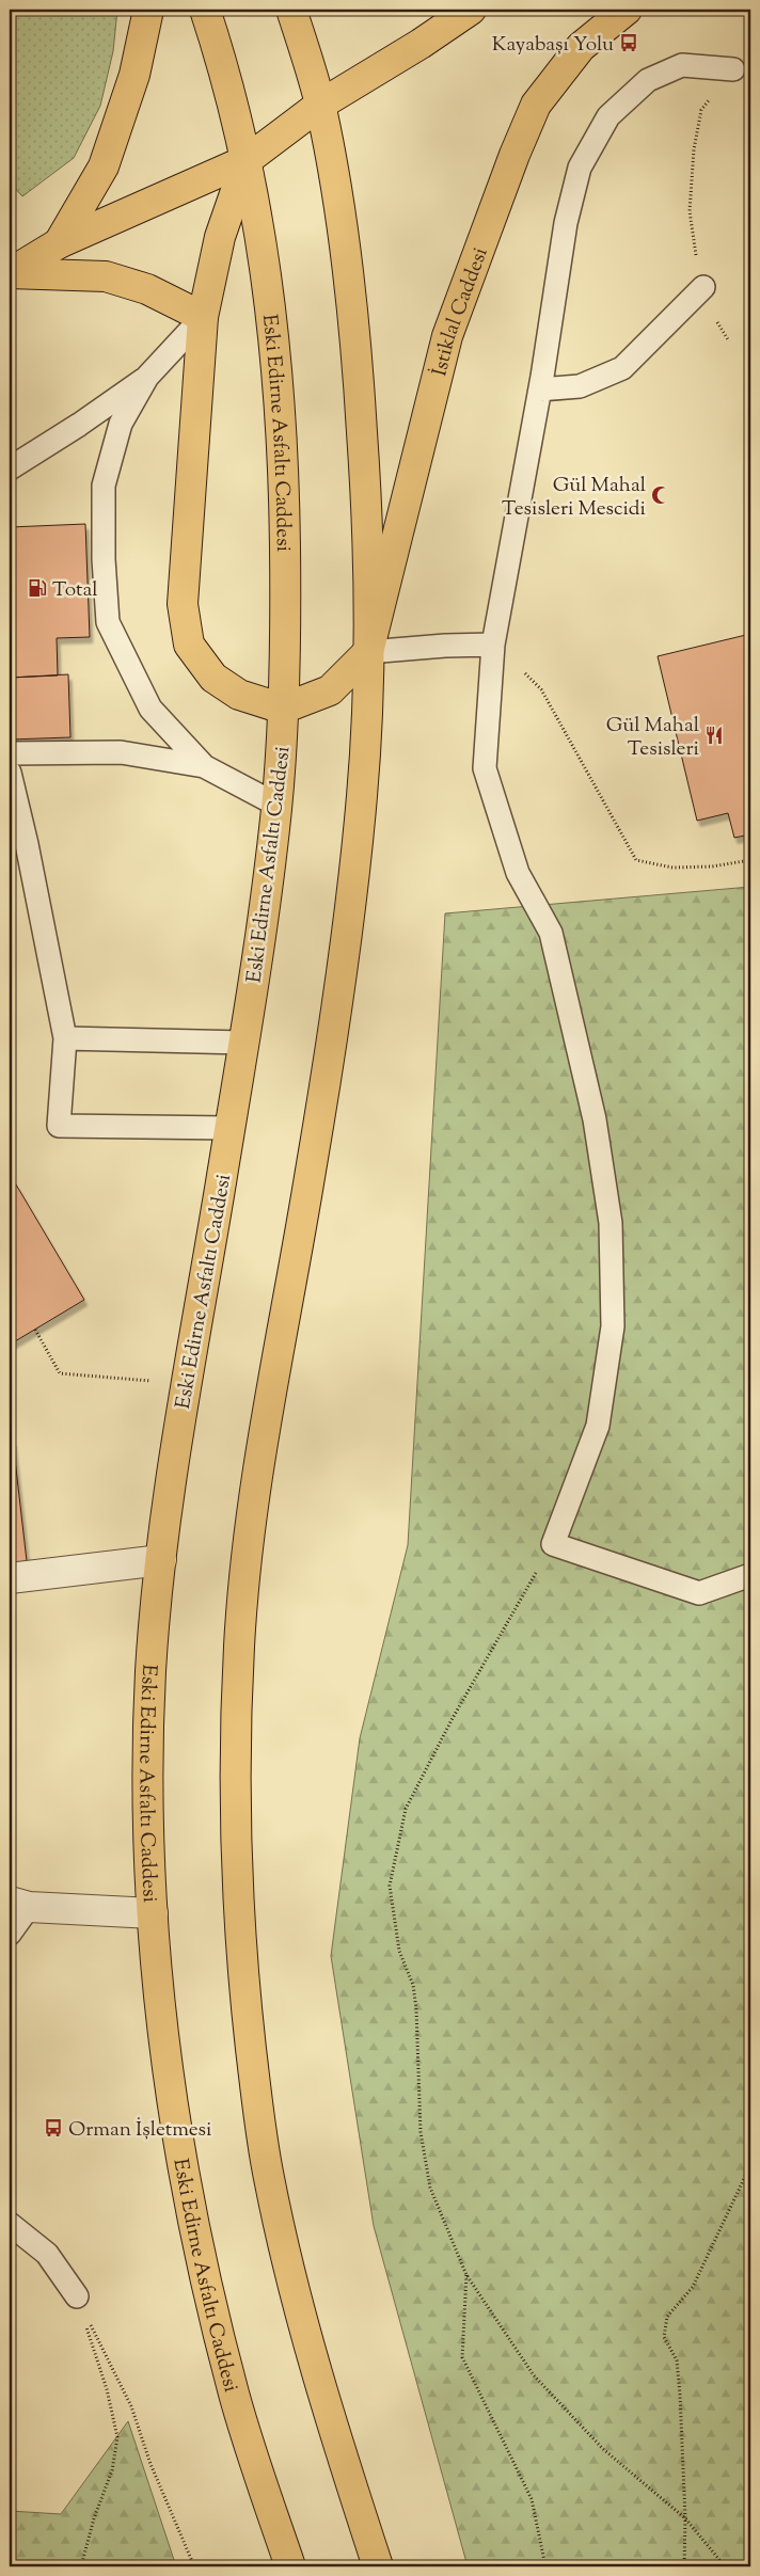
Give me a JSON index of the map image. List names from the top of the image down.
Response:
{
  "streets": {
    "main road": ["İstiklal Caddesi", "Eski Edirne Asfaltı Caddesi"]
  },
  "places": {
    "bus stop": ["Kayabaşı Yolu", "Orman İşletmesi"],
    "mosque": ["Gül Mahal Tesisleri Mescidi"],
    "fuel station": ["Total"],
    "restaurant": ["Gül Mahal Tesisleri"]
  }
}
